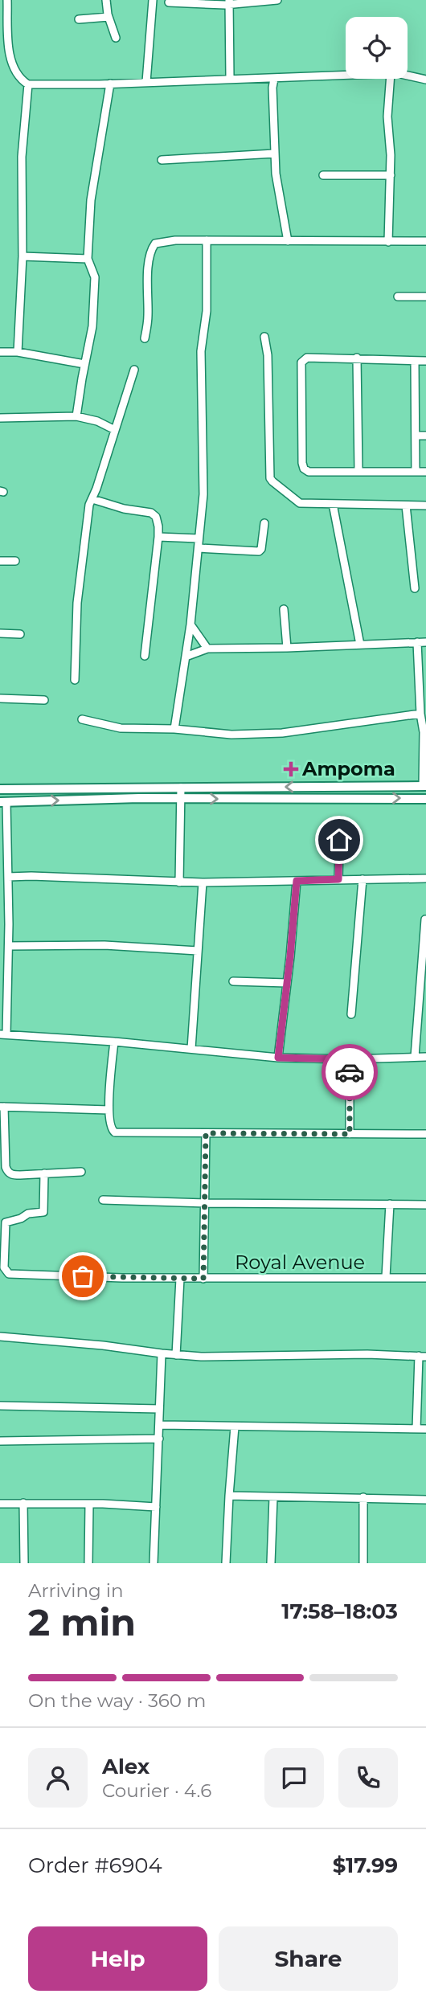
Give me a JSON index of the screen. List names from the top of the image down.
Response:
{
  "streets": {
    "street": ["Royal Avenue"]
  },
  "places": {
    "health": ["Ampoma"]
  },
  "page": {
    "heading": ["2 min", "Arriving in", "17:58–18:03"],
    "panel": [
      "Alex",
      "Courier · 4.6",
      "Order #6904",
      "$17.99"
    ],
    "bar": "On the way · 360 m",
    "buttons": ["Help", "Share"]
  }
}
